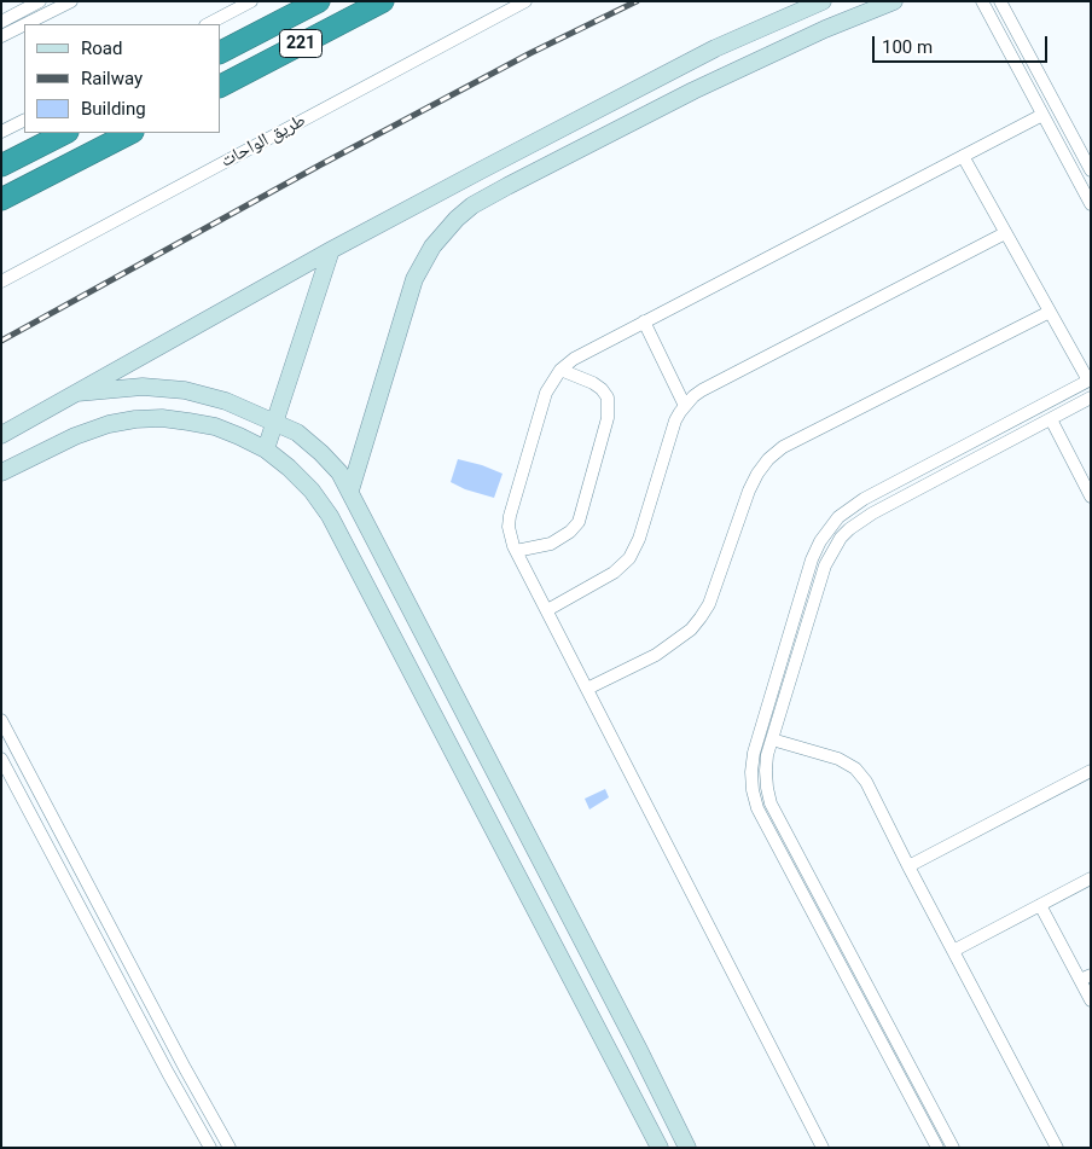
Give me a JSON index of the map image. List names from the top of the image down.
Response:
{
  "streets": {
    "highway": ["221"],
    "street": ["طريق الواحات"]
  },
  "legend": ["Road", "Railway", "Building"],
  "scale_bar": "100 m"
}
